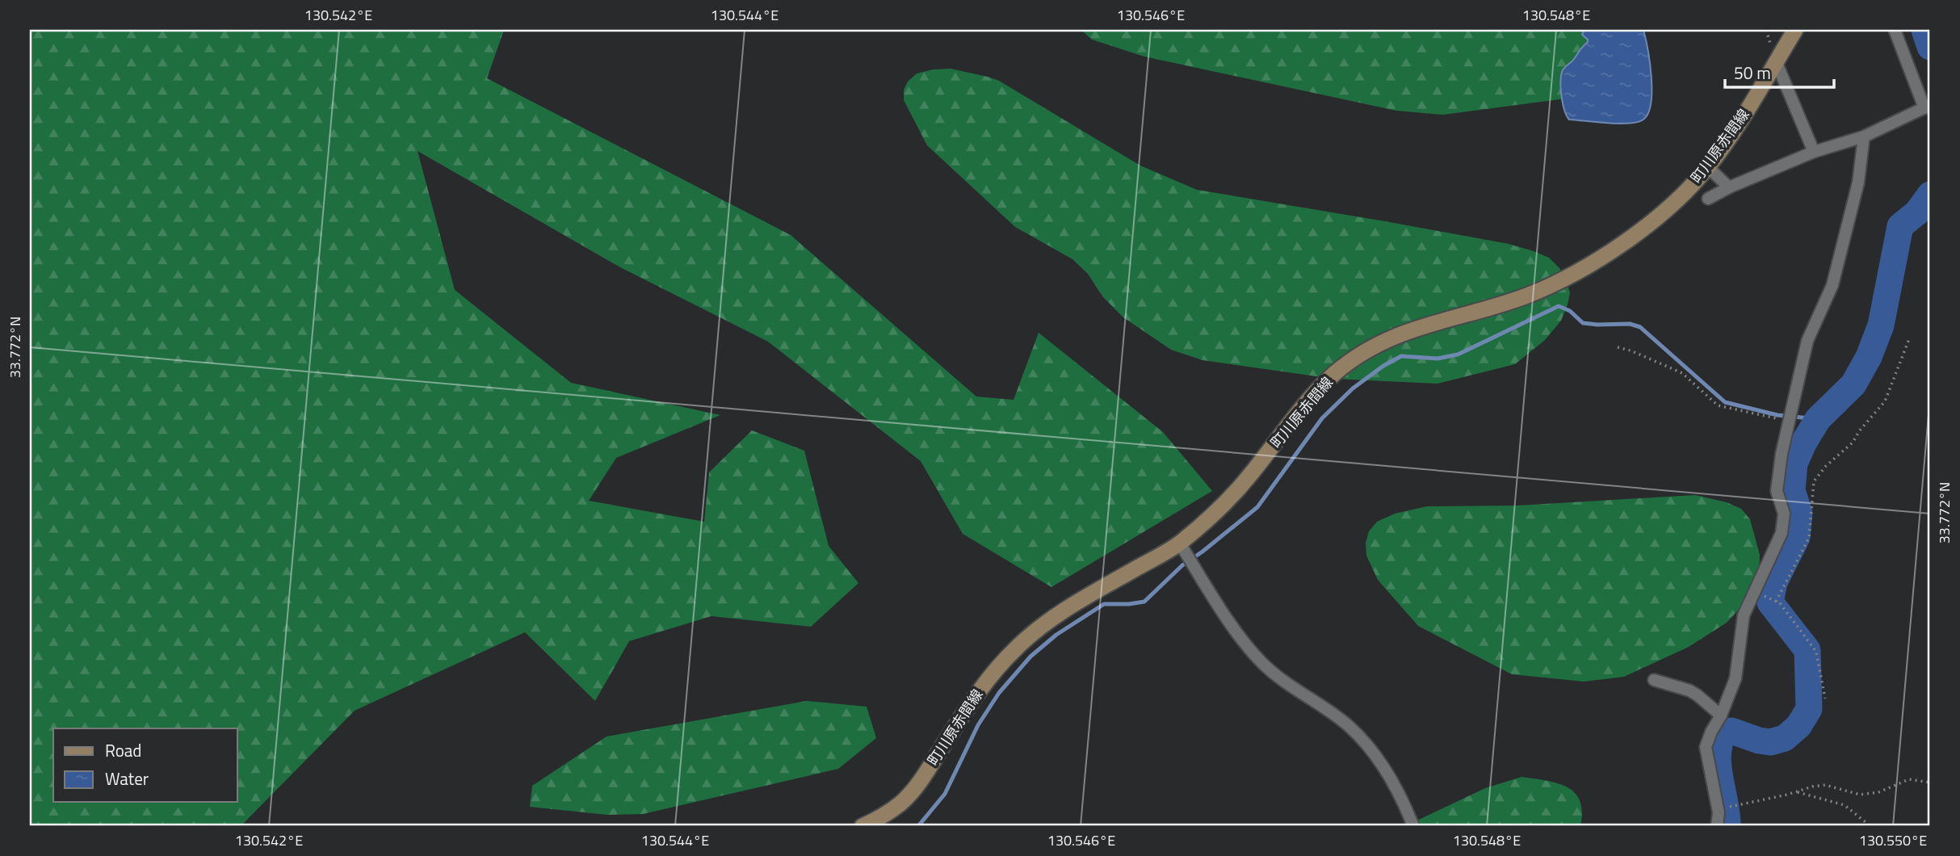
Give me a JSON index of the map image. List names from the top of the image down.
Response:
{
  "streets": {
    "main road": ["町川原赤間線"]
  },
  "legend": ["Road", "Water"],
  "scale_bar": "50 m",
  "coordinates": [
    "130.542°E",
    "130.544°E",
    "130.546°E",
    "130.548°E",
    "33.772°N",
    "130.550°E"
  ]
}
